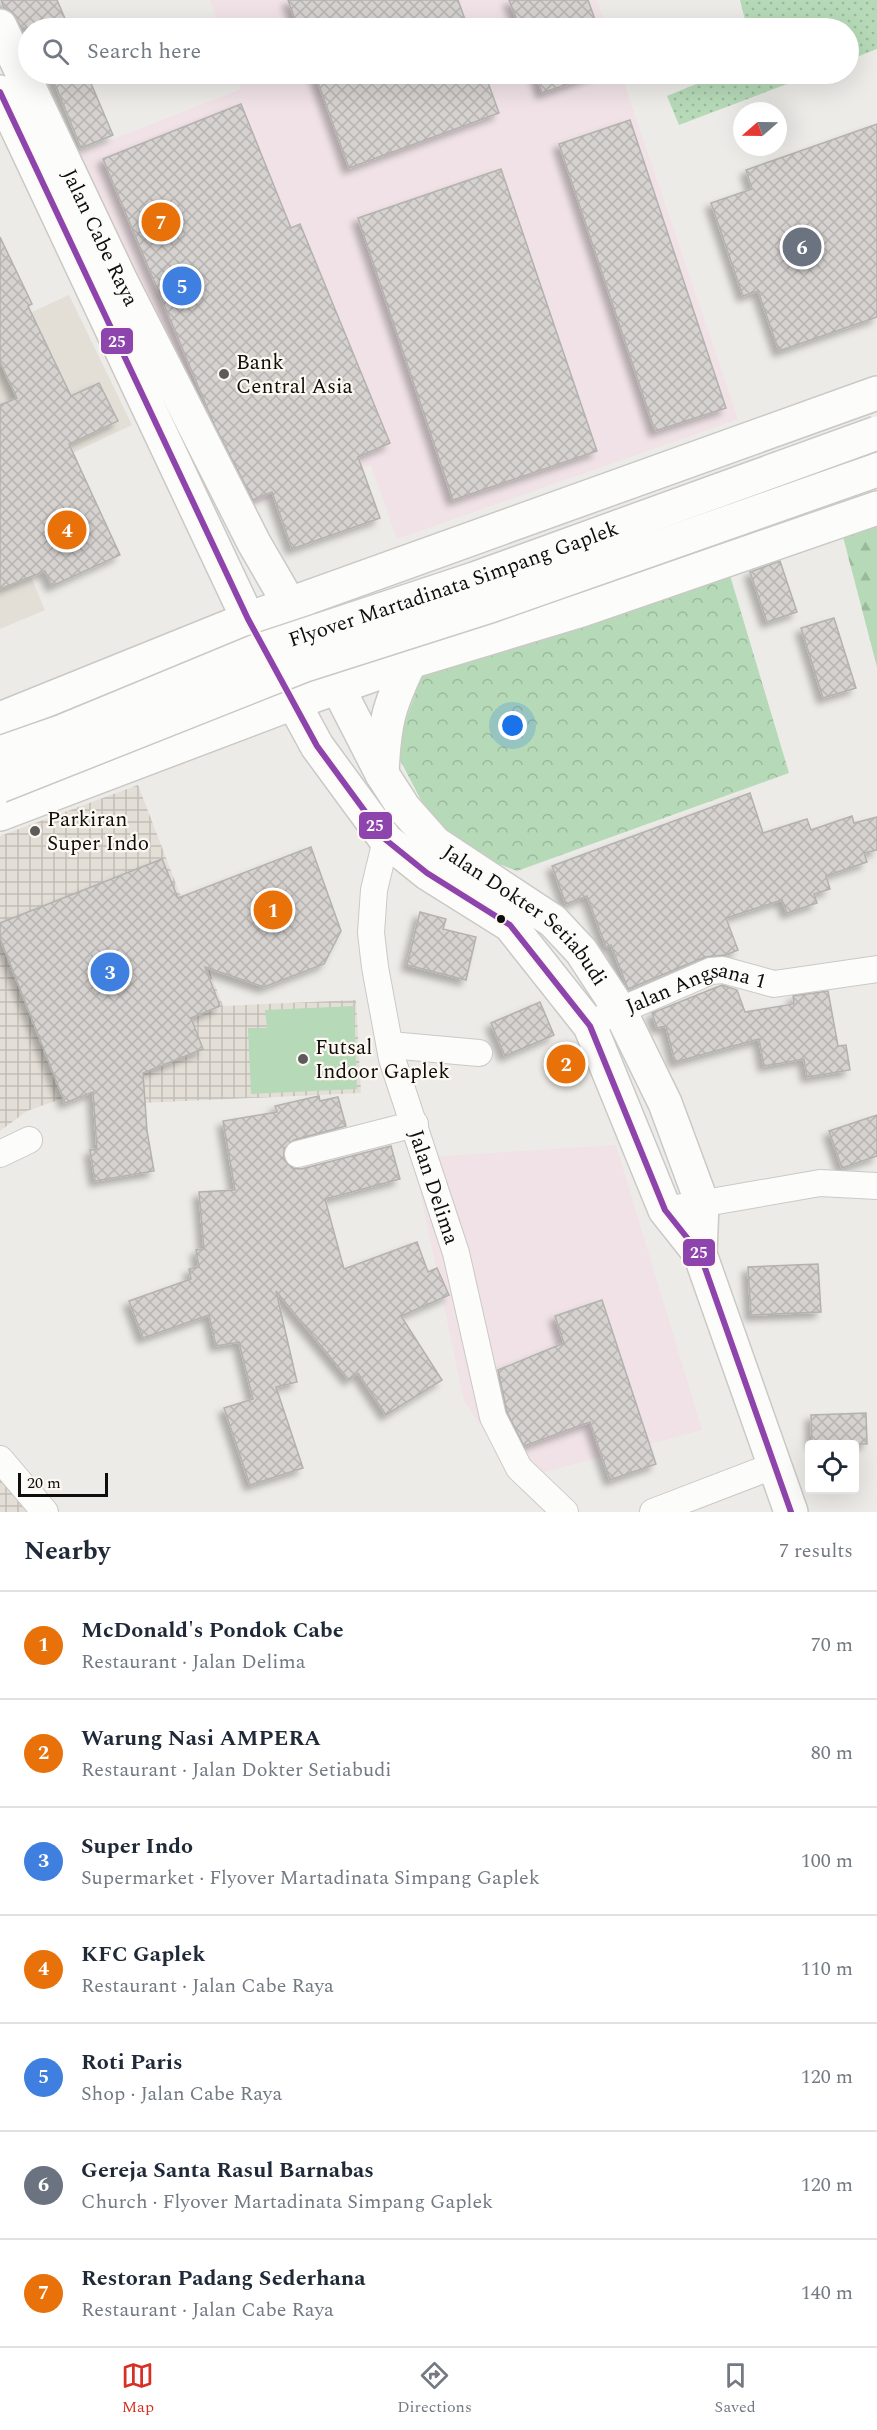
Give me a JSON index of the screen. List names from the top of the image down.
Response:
{
  "streets": {
    "main road": ["Jalan Cabe Raya", "Flyover Martadinata Simpang Gaplek", "Jalan Dokter Setiabudi"],
    "street": ["Jalan Angsana 1", "Jalan Delima"]
  },
  "crossings": [
    ["Jalan Cabe Raya", "Jalan Dokter Setiabudi"],
    ["Jalan Dokter Setiabudi", "Jalan Angsana 1"],
    ["Jalan Dokter Setiabudi", "Jalan Delima"]
  ],
  "places": ["Bank Central Asia", "Parkiran Super Indo", "Futsal Indoor Gaplek"],
  "lines": ["transit line 25"],
  "scale_bar": "20 m",
  "north": "left",
  "page": {
    "search": "Search here",
    "pins": [
      "7",
      "6",
      "5",
      "4",
      "1",
      "3",
      "2"
    ],
    "scale": "20 m",
    "heading": ["Nearby", "7 results"],
    "list": [
      {
        "mark": "1",
        "name": "McDonald's Pondok Cabe",
        "note": "Restaurant · Jalan Delima",
        "value": "70 m"
      },
      {
        "mark": "2",
        "name": "Warung Nasi AMPERA",
        "note": "Restaurant · Jalan Dokter Setiabudi",
        "value": "80 m"
      },
      {
        "mark": "3",
        "name": "Super Indo",
        "note": "Supermarket · Flyover Martadinata Simpang Gaplek",
        "value": "100 m"
      },
      {
        "mark": "4",
        "name": "KFC Gaplek",
        "note": "Restaurant · Jalan Cabe Raya",
        "value": "110 m"
      },
      {
        "mark": "5",
        "name": "Roti Paris",
        "note": "Shop · Jalan Cabe Raya",
        "value": "120 m"
      },
      {
        "mark": "6",
        "name": "Gereja Santa Rasul Barnabas",
        "note": "Church · Flyover Martadinata Simpang Gaplek",
        "value": "120 m"
      },
      {
        "mark": "7",
        "name": "Restoran Padang Sederhana",
        "note": "Restaurant · Jalan Cabe Raya",
        "value": "140 m"
      }
    ],
    "nav": ["Map", "Directions", "Saved"]
  }
}
